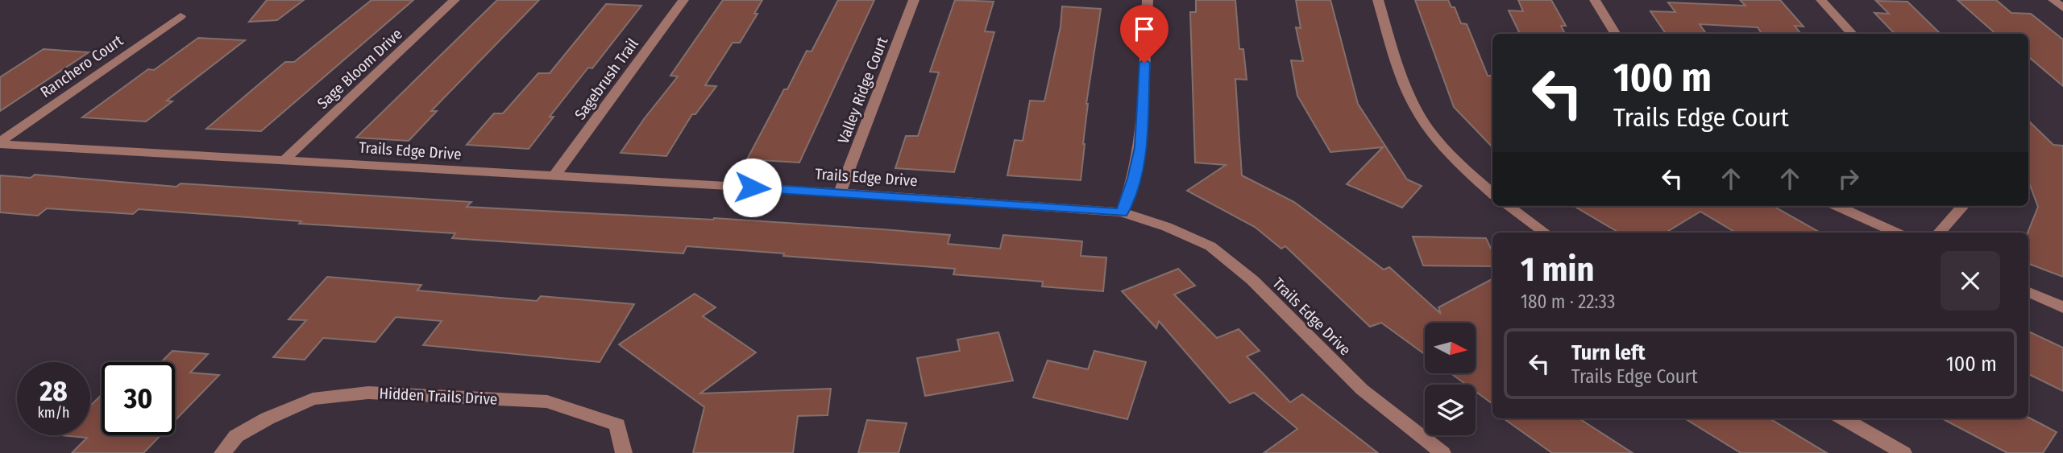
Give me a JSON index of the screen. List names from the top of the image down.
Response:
{
  "streets": {
    "street": [
      "Ranchero Court",
      "Sage Bloom Drive",
      "Sagebrush Trail",
      "Valley Ridge Court",
      "Trails Edge Drive",
      "Hidden Trails Drive"
    ]
  },
  "crossings": [
    ["Ranchero Court", "Trails Edge Drive"],
    ["Sage Bloom Drive", "Trails Edge Drive"],
    ["Sagebrush Trail", "Trails Edge Drive"],
    ["Valley Ridge Court", "Trails Edge Drive"]
  ],
  "north": "right",
  "page": {
    "turn": ["100 m", "Trails Edge Court"],
    "heading": ["1 min", "180 m · 22:33"],
    "list": [
      {
        "name": "Turn left",
        "note": "Trails Edge Court",
        "value": "100 m"
      }
    ],
    "speed": "28 km/h",
    "limit": "30"
  }
}
